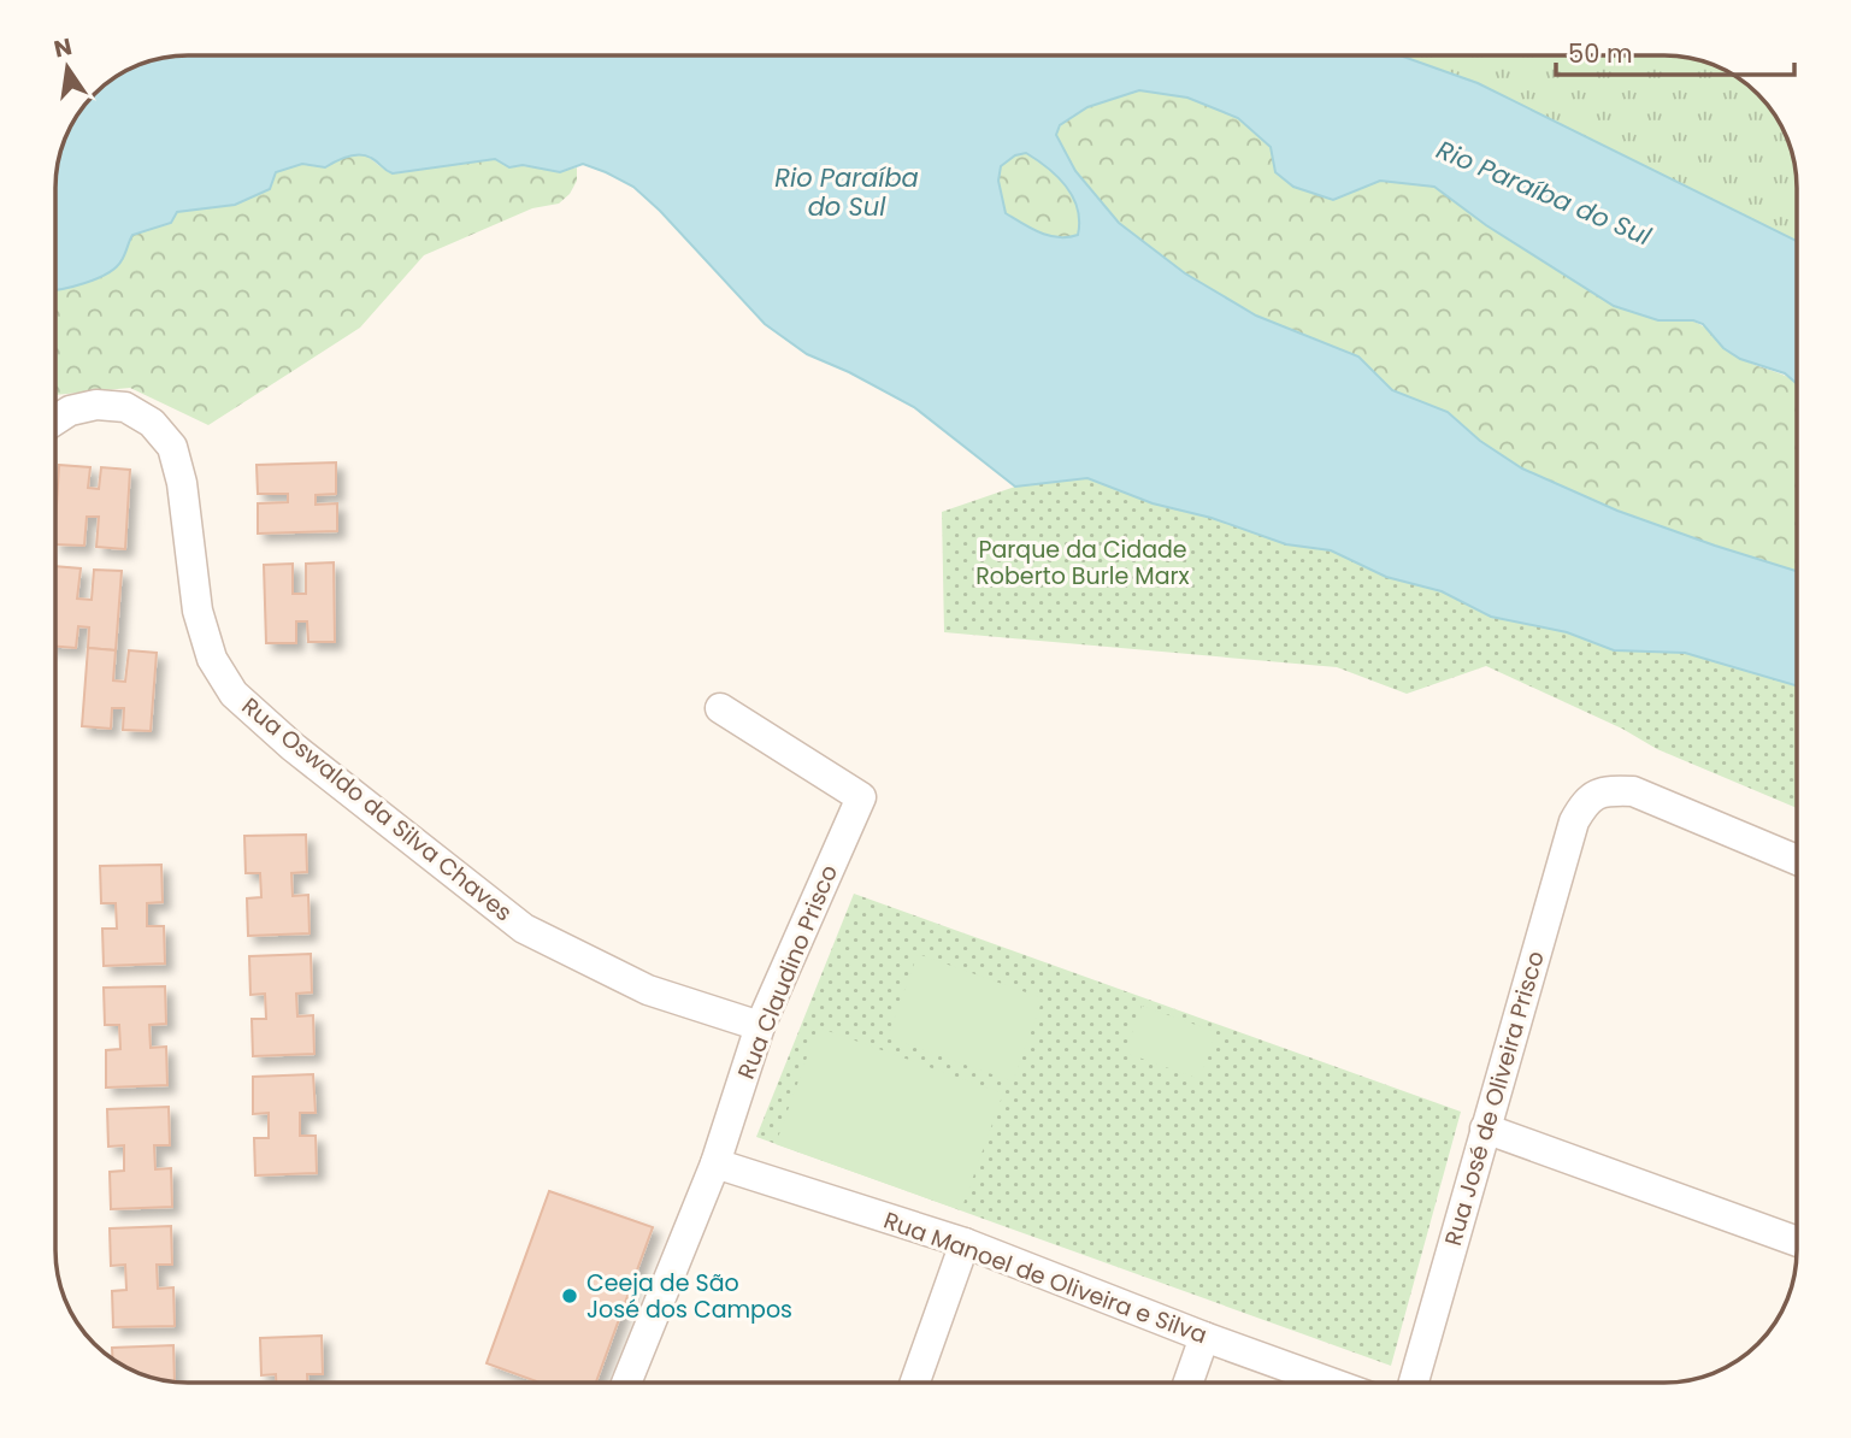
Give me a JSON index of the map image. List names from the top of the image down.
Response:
{
  "streets": {
    "street": [
      "Rua Oswaldo da Silva Chaves",
      "Rua Claudino Prisco",
      "Rua José de Oliveira Prisco",
      "Rua Manoel de Oliveira e Silva"
    ]
  },
  "crossings": [
    ["Rua Oswaldo da Silva Chaves", "Rua Claudino Prisco"],
    ["Rua Claudino Prisco", "Rua Manoel de Oliveira e Silva"]
  ],
  "water": ["Rio Paraíba do Sul"],
  "parks": ["Parque da Cidade Roberto Burle Marx"],
  "places": ["Ceeja de São José dos Campos"],
  "scale_bar": "50 m",
  "north": "top"
}
